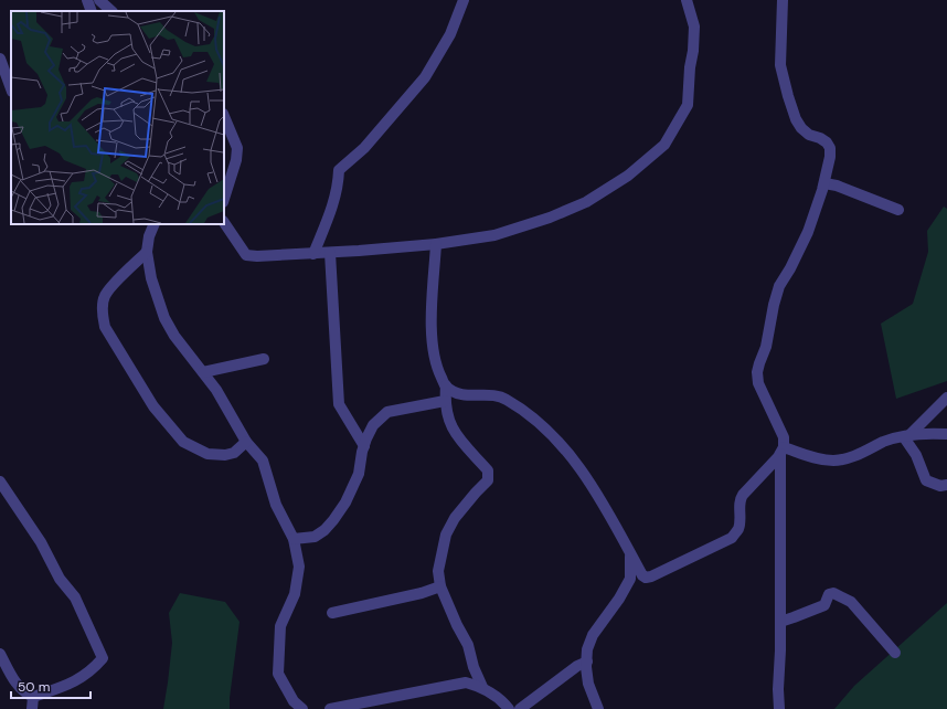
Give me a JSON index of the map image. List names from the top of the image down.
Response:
{
  "scale_bar": "50 m"
}
